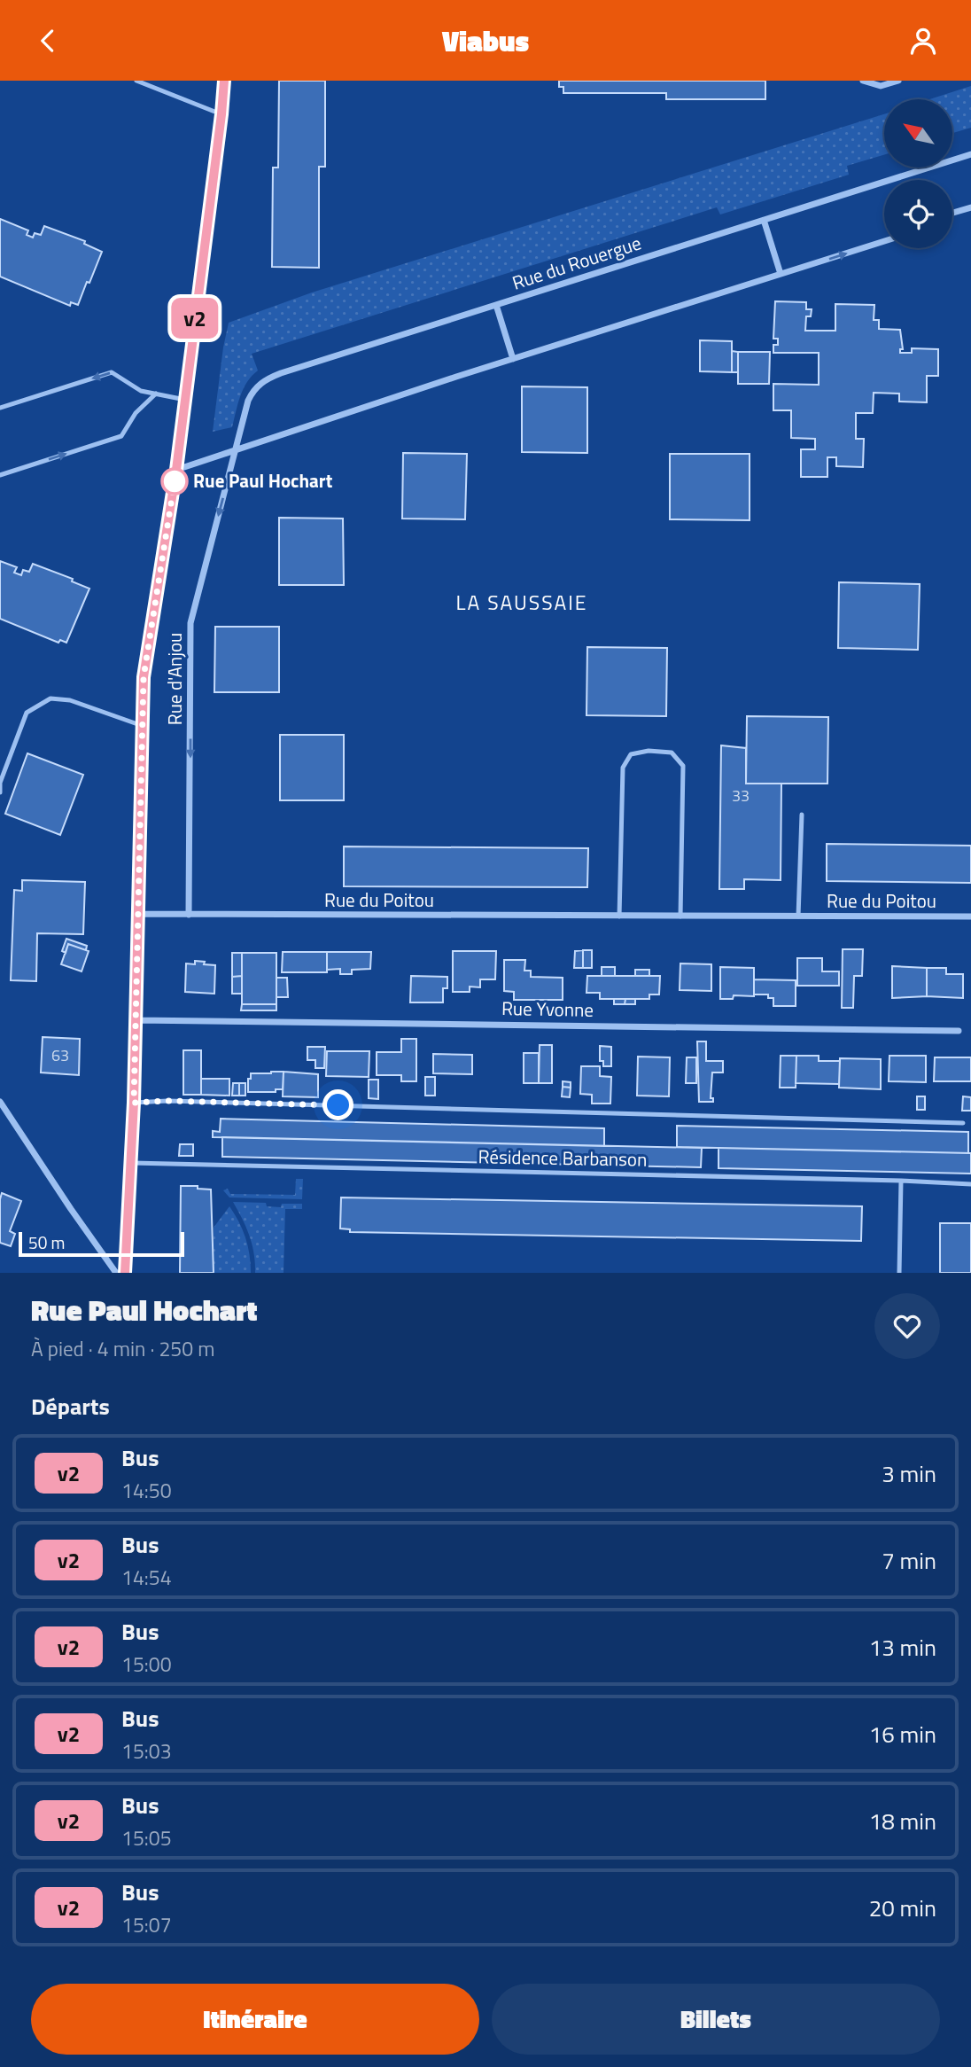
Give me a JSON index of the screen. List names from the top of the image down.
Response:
{
  "streets": {
    "street": [
      "Rue du Rouergue",
      "Rue d'Anjou",
      "Rue du Poitou",
      "Rue Yvonne"
    ],
    "lane": ["Résidence Barbanson"]
  },
  "crossings": [
    ["Rue du Rouergue", "Rue d'Anjou"],
    ["Rue d'Anjou", "Rue du Poitou"]
  ],
  "districts": ["LA SAUSSAIE"],
  "places": ["Rue Paul Hochart"],
  "lines": ["bus line v2"],
  "house_numbers": ["33", "63"],
  "scale_bar": "50 m",
  "north": "top left",
  "page": {
    "header": "Viabus",
    "on_map": "v2",
    "scale": "50 m",
    "heading": [
      ["Rue Paul Hochart", "À pied · 4 min · 250 m"],
      "Départs"
    ],
    "list": [
      {
        "mark": "v2",
        "name": "Bus",
        "note": "14:50",
        "value": "3 min"
      },
      {
        "mark": "v2",
        "name": "Bus",
        "note": "14:54",
        "value": "7 min"
      },
      {
        "mark": "v2",
        "name": "Bus",
        "note": "15:00",
        "value": "13 min"
      },
      {
        "mark": "v2",
        "name": "Bus",
        "note": "15:03",
        "value": "16 min"
      },
      {
        "mark": "v2",
        "name": "Bus",
        "note": "15:05",
        "value": "18 min"
      },
      {
        "mark": "v2",
        "name": "Bus",
        "note": "15:07",
        "value": "20 min"
      }
    ],
    "buttons": ["Itinéraire", "Billets"]
  }
}
